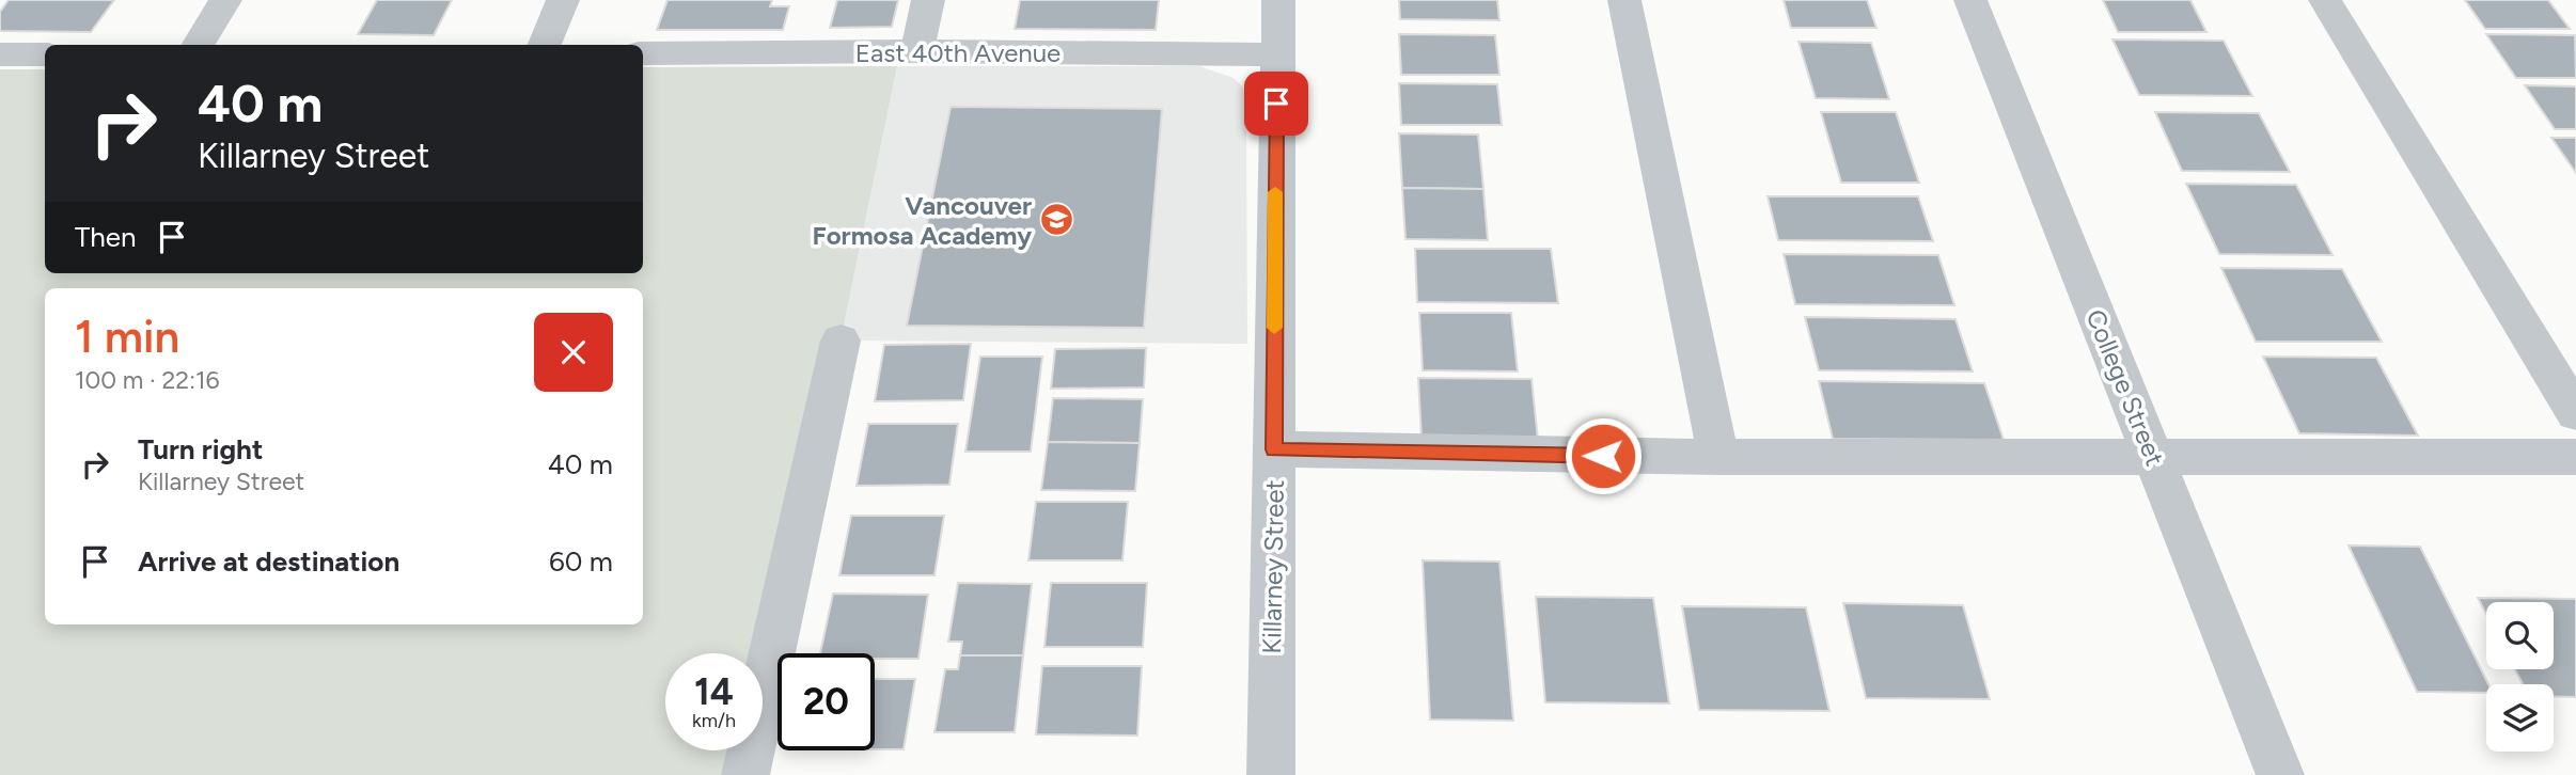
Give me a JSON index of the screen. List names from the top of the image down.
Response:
{
  "streets": {
    "street": ["East 40th Avenue", "College Street", "Killarney Street"]
  },
  "crossings": [
    ["East 40th Avenue", "Killarney Street"]
  ],
  "places": {
    "school or university": ["Vancouver Formosa Academy"]
  },
  "page": {
    "turn": ["40 m", "Killarney Street"],
    "then": "Then",
    "heading": ["1 min", "100 m · 22:16"],
    "list": [
      {
        "name": "Turn right",
        "note": "Killarney Street",
        "value": "40 m"
      },
      {
        "name": "Arrive at destination",
        "value": "60 m"
      }
    ],
    "speed": "14 km/h",
    "limit": "20"
  }
}
